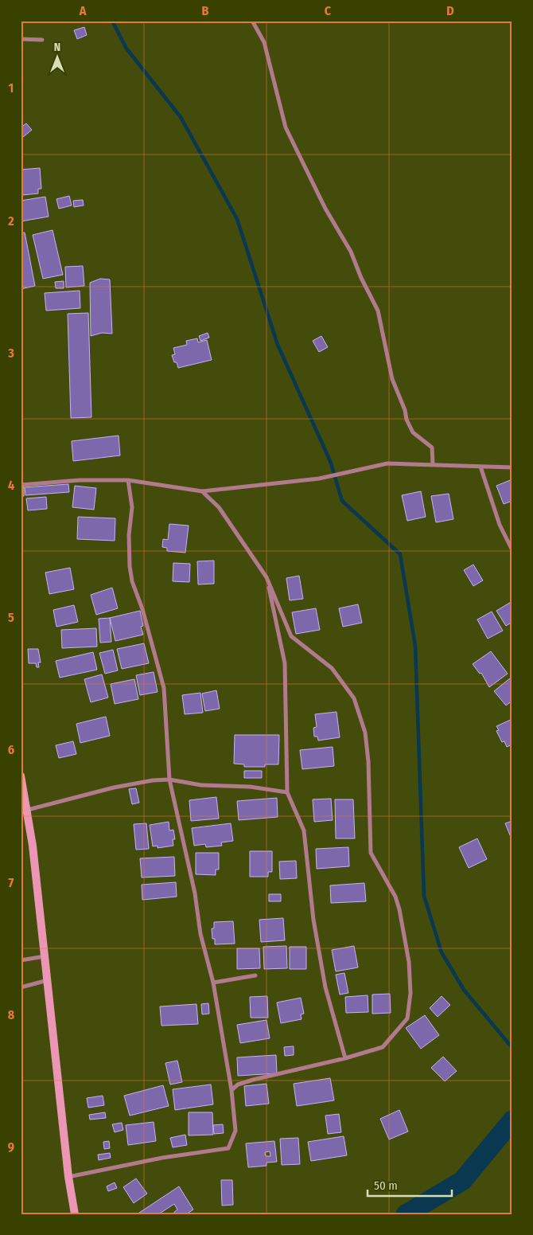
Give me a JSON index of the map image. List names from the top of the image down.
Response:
{
  "scale_bar": "50 m",
  "north": "top",
  "grid": {
    "columns": [
      "A",
      "B",
      "C",
      "D"
    ],
    "rows": [
      "1",
      "2",
      "3",
      "4",
      "5",
      "6",
      "7",
      "8",
      "9"
    ]
  }
}
